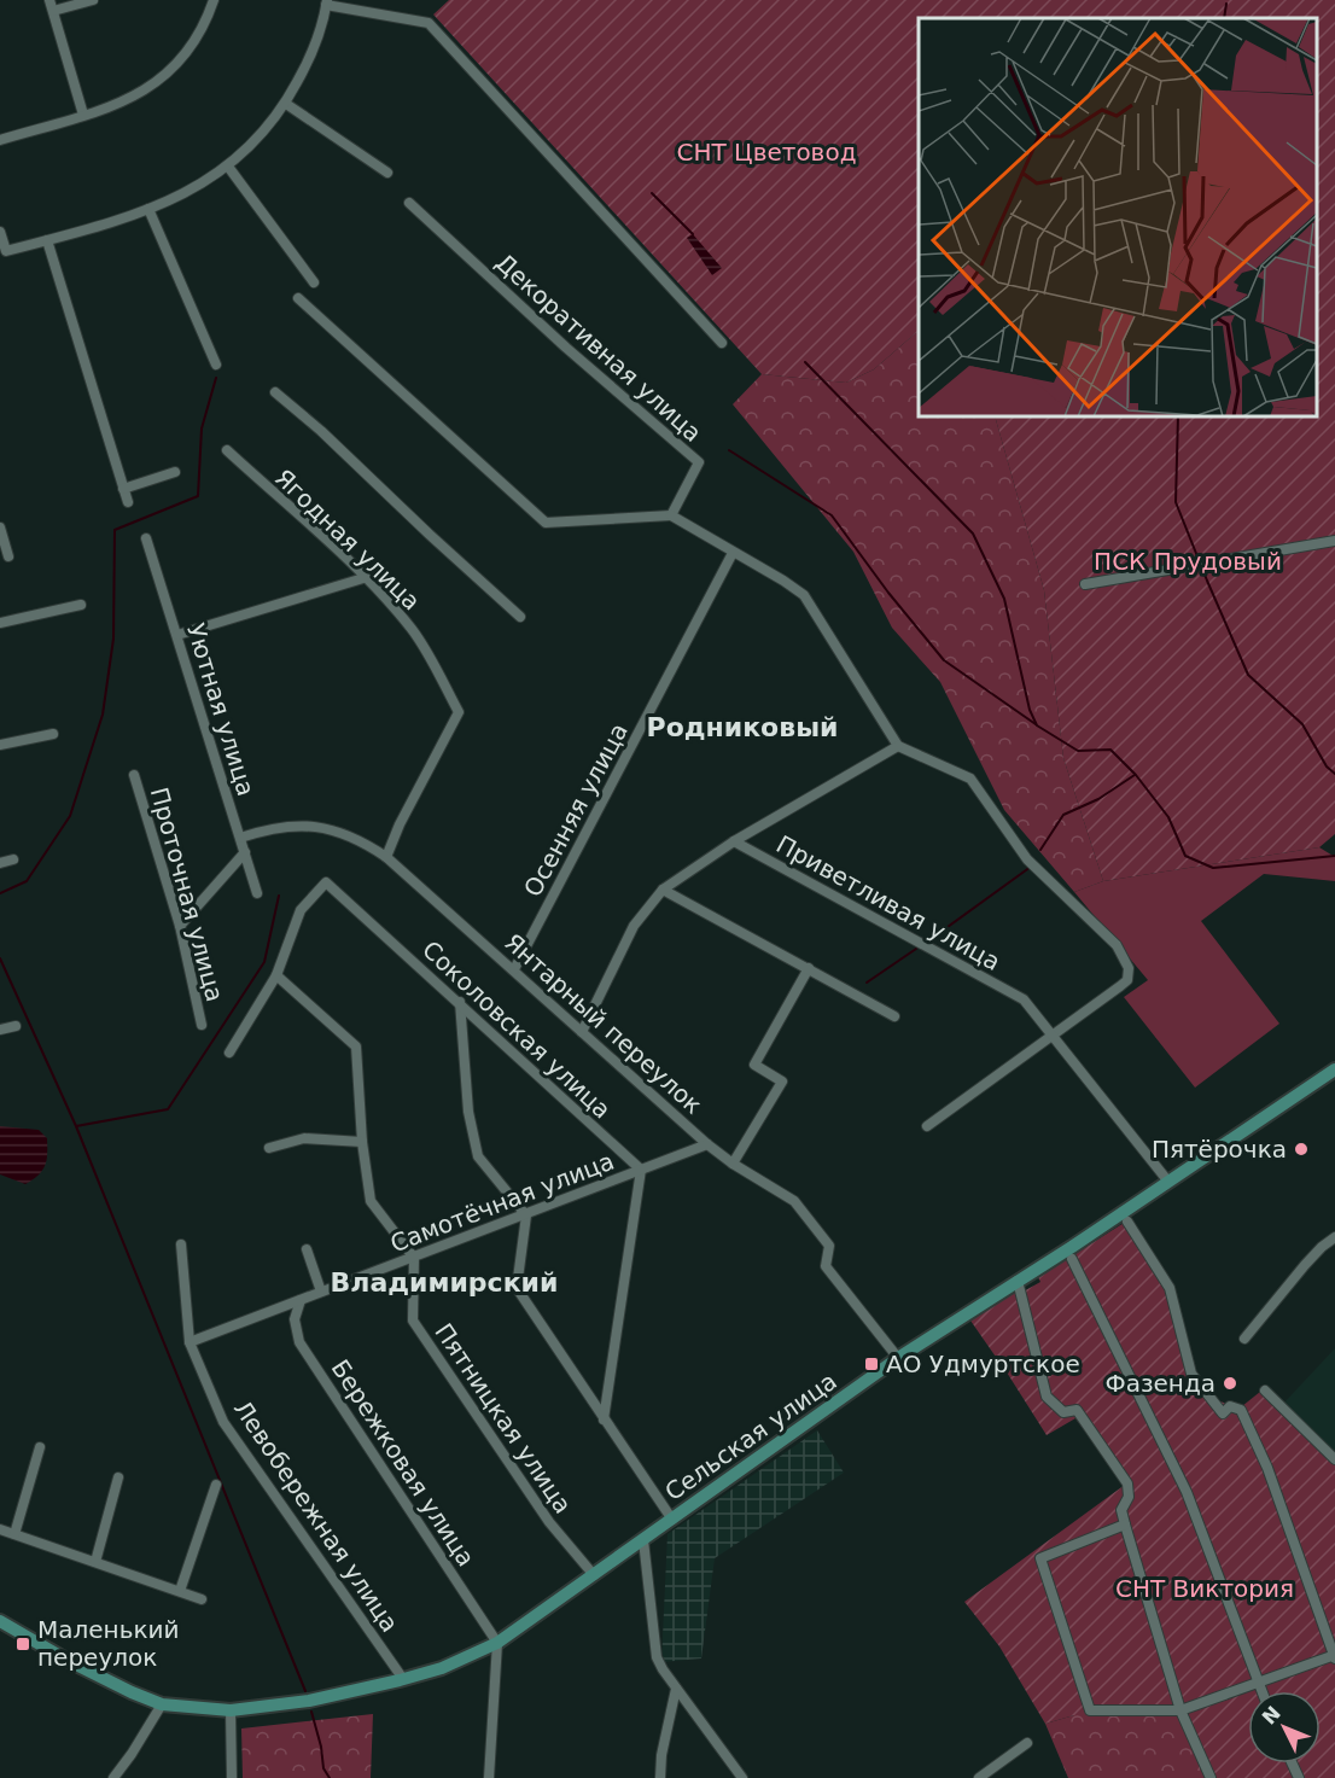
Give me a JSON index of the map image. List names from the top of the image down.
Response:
{
  "streets": {
    "street": [
      "Декоративная улица",
      "Ягодная улица",
      "Уютная улица",
      "Осенняя улица",
      "Проточная улица",
      "Приветливая улица",
      "Янтарный переулок",
      "Соколовская улица",
      "Самотёчная улица",
      "Пятницкая улица",
      "Сельская улица",
      "Бережковая улица",
      "Левобережная улица"
    ]
  },
  "crossings": [
    ["Ягодная улица", "Янтарный переулок"],
    ["Уютная улица", "Янтарный переулок"],
    ["Осенняя улица", "Янтарный переулок"],
    ["Янтарный переулок", "Самотёчная улица"],
    ["Янтарный переулок", "Сельская улица"],
    ["Соколовская улица", "Самотёчная улица"],
    ["Самотёчная улица", "Пятницкая улица"],
    ["Самотёчная улица", "Бережковая улица"],
    ["Самотёчная улица", "Левобережная улица"],
    ["Пятницкая улица", "Сельская улица"],
    ["Сельская улица", "Бережковая улица"],
    ["Сельская улица", "Левобережная улица"]
  ],
  "districts": ["Родниковый", "Владимирский"],
  "parks": ["СНТ Цветовод", "ПСК Прудовый", "СНТ Виктория"],
  "places": {
    "other": ["Пятёрочка", "Фазенда"],
    "transit": ["АО Удмуртское", "Маленький переулок"]
  },
  "north": "top left"
}
